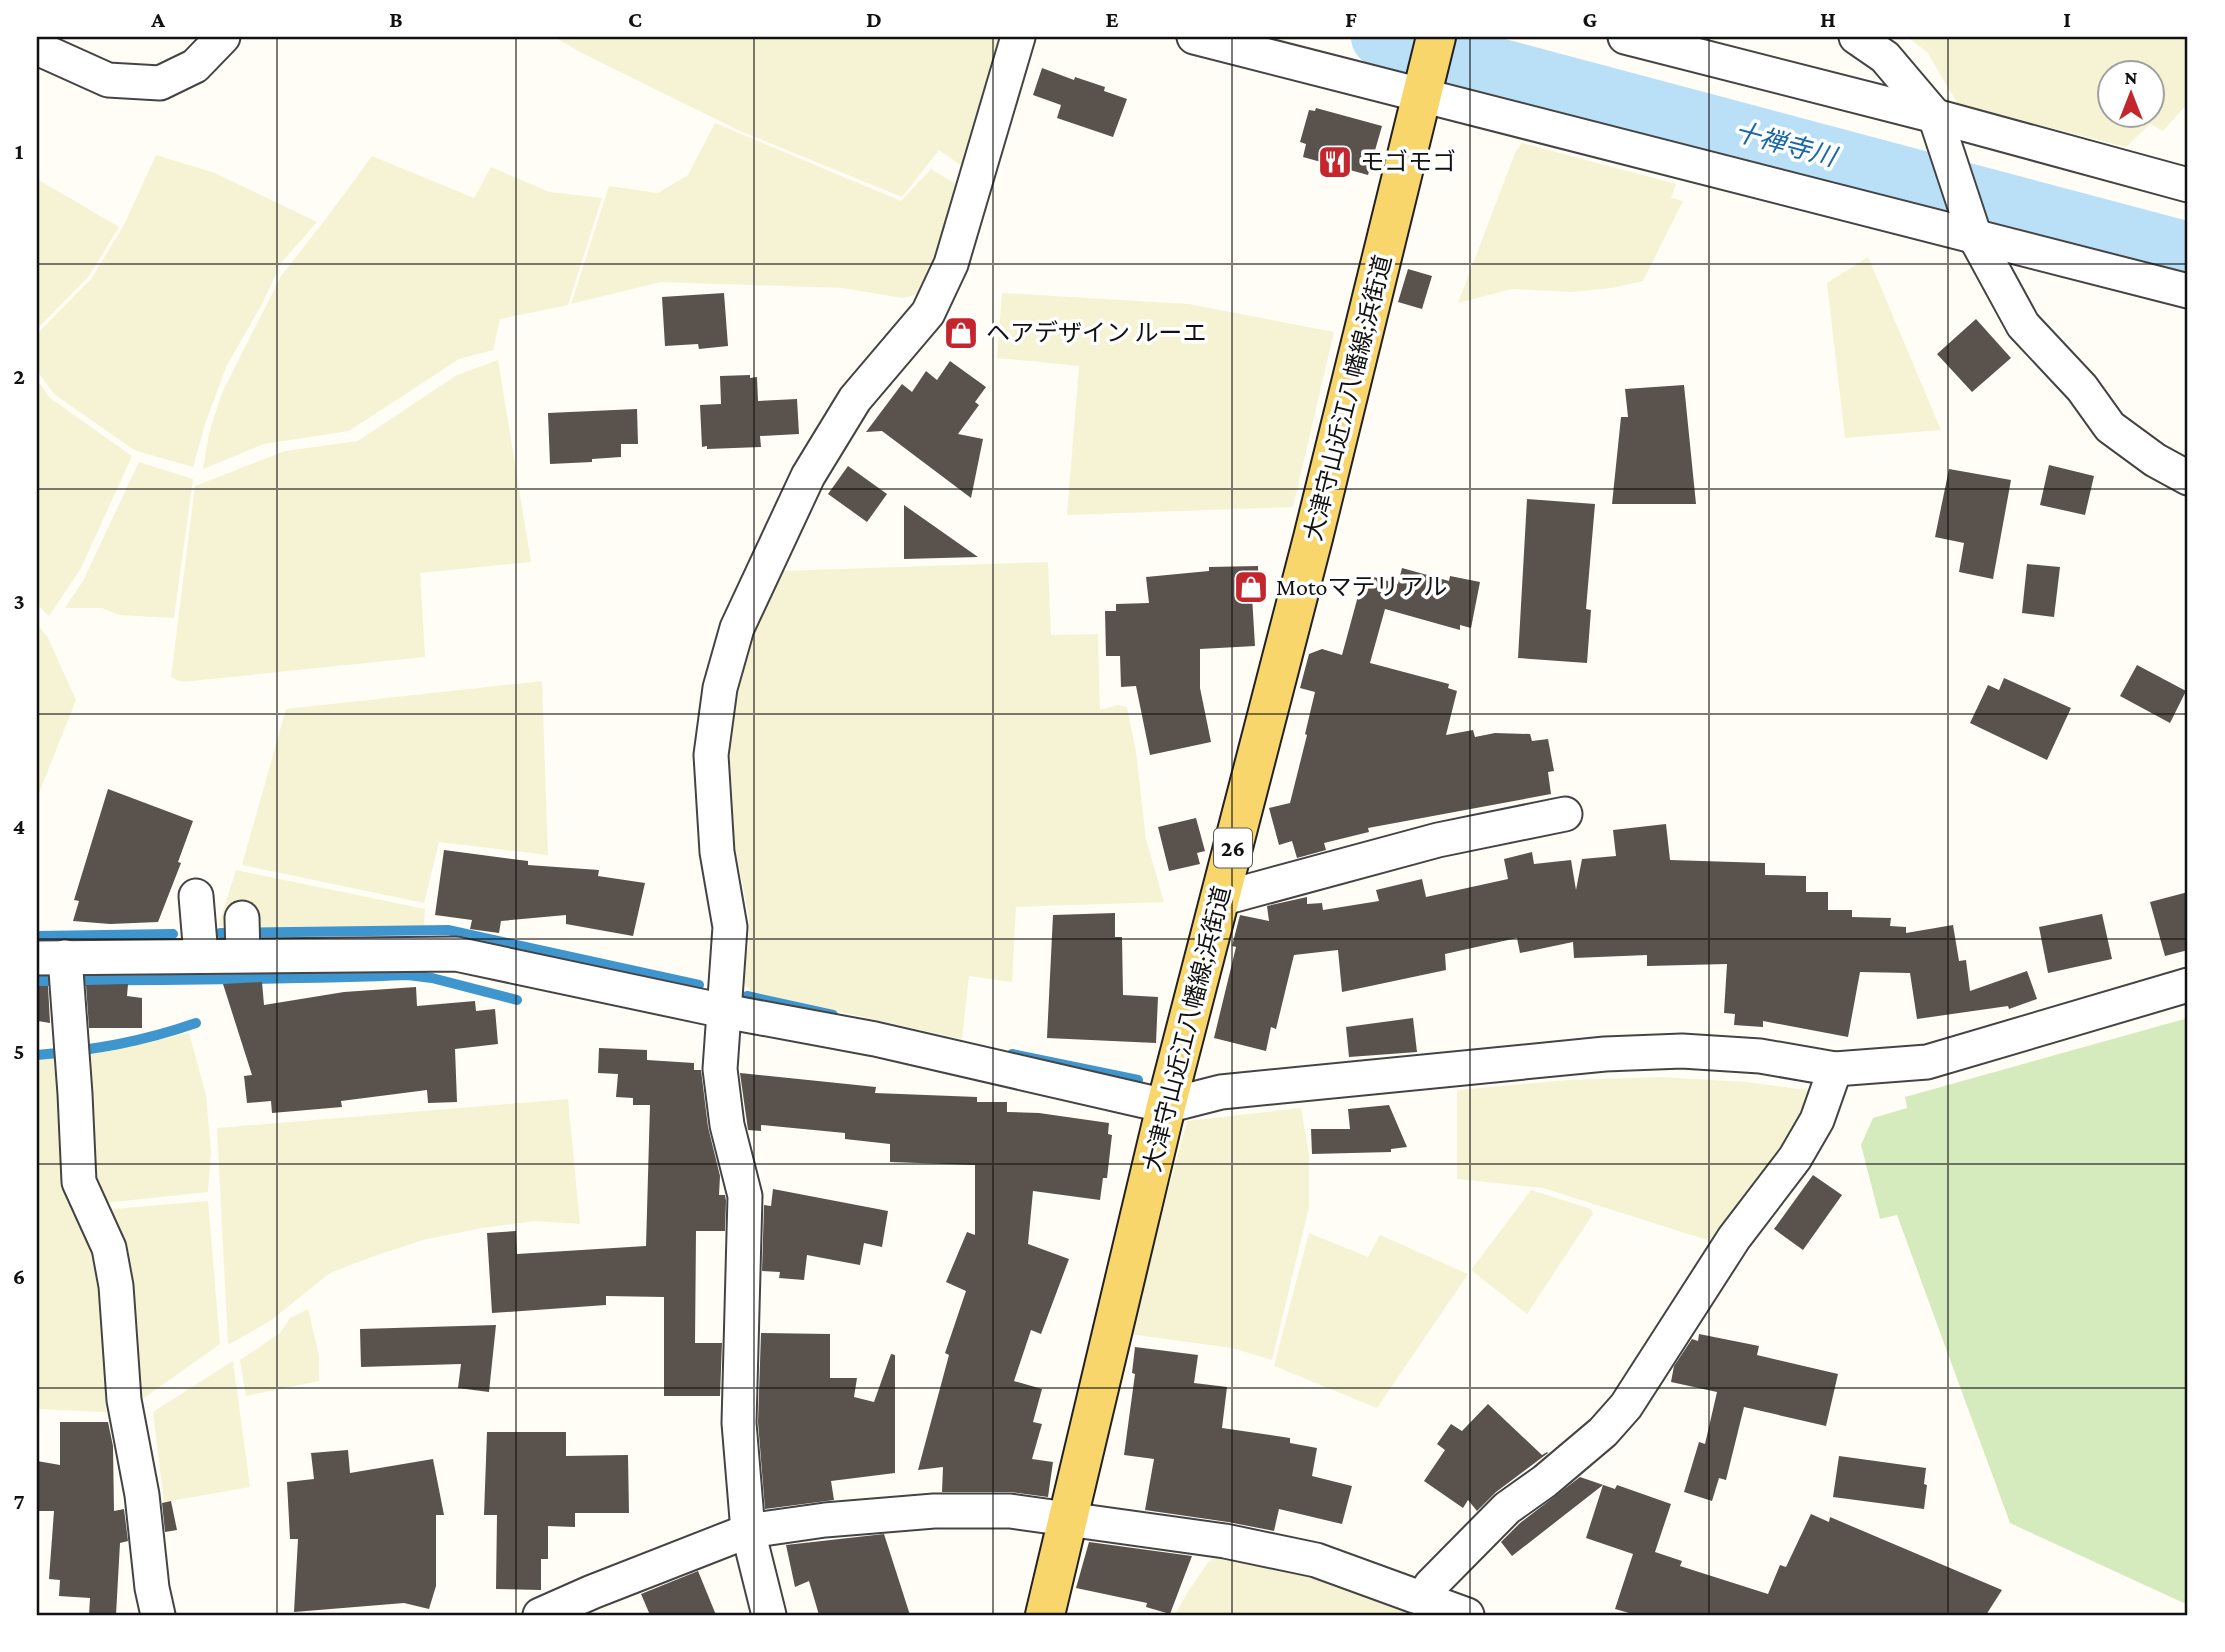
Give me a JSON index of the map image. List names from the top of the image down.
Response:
{
  "streets": {
    "main road": ["大津守山近江八幡線;浜街道", "26"]
  },
  "water": ["十禅寺川"],
  "places": {
    "restaurant": ["モゴモゴ"],
    "shop": ["ヘアデザイン ルーエ", "Motoマテリアル"]
  },
  "north": "top",
  "grid": {
    "columns": [
      "A",
      "B",
      "C",
      "D",
      "E",
      "F",
      "G",
      "H",
      "I"
    ],
    "rows": [
      "1",
      "2",
      "3",
      "4",
      "5",
      "6",
      "7"
    ]
  }
}
